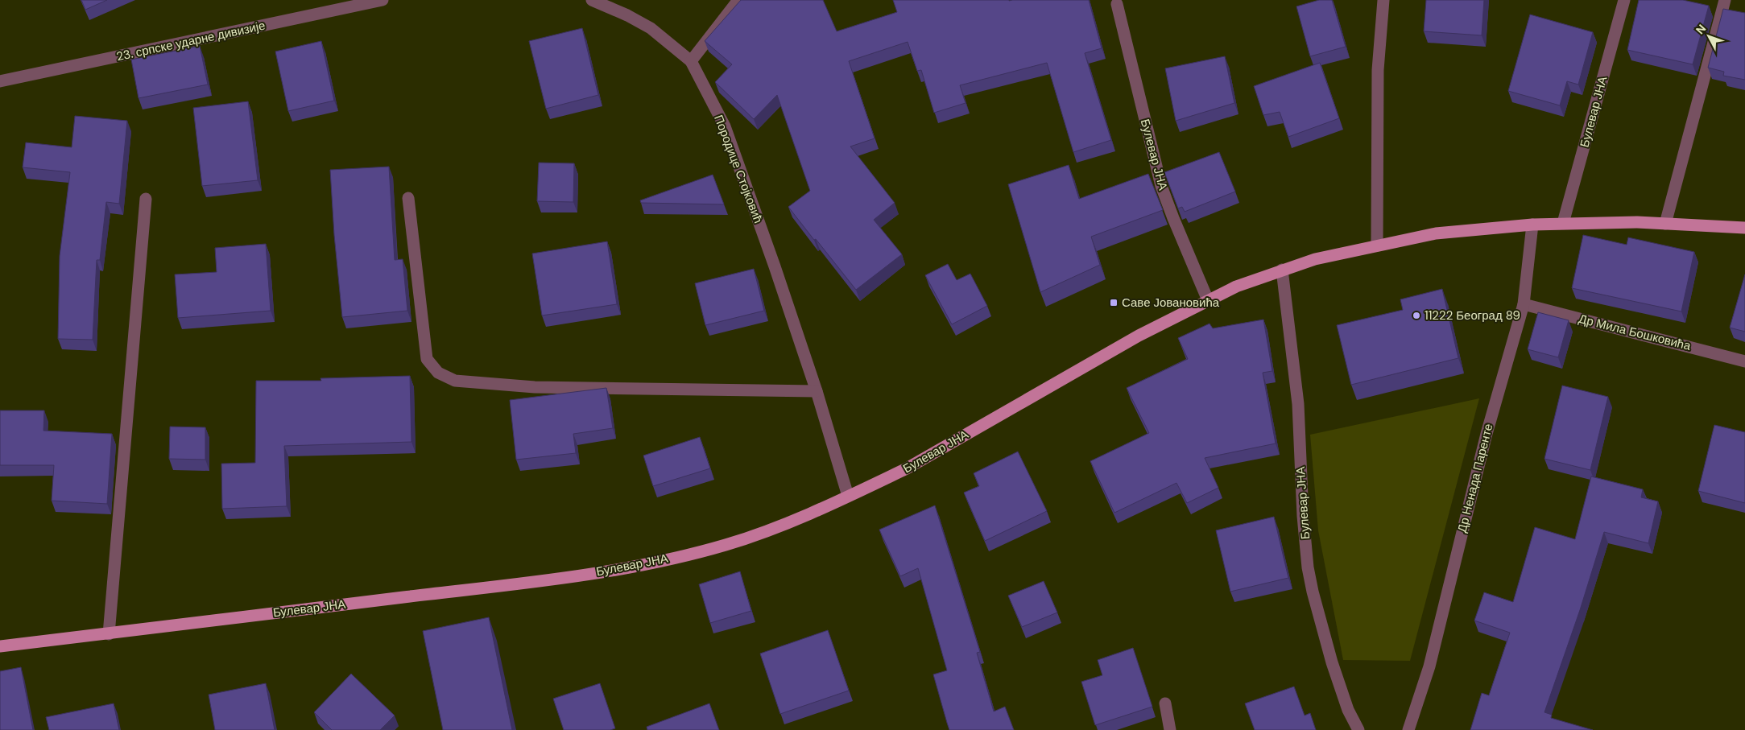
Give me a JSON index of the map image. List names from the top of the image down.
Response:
{
  "streets": {
    "main road": ["Булевар ЈНА"],
    "street": [
      "23. српске ударне дивизије",
      "Породице Стојковић",
      "Др Мила Бошковића",
      "Др Ненада Паренте"
    ]
  },
  "crossings": [
    ["Булевар ЈНА", "Породице Стојковић"],
    ["Булевар ЈНА", "Др Ненада Паренте"],
    ["Др Мила Бошковића", "Др Ненада Паренте"]
  ],
  "places": {
    "transit": ["Саве Јовановића"],
    "other": ["11222 Београд 89"]
  },
  "north": "top left"
}
